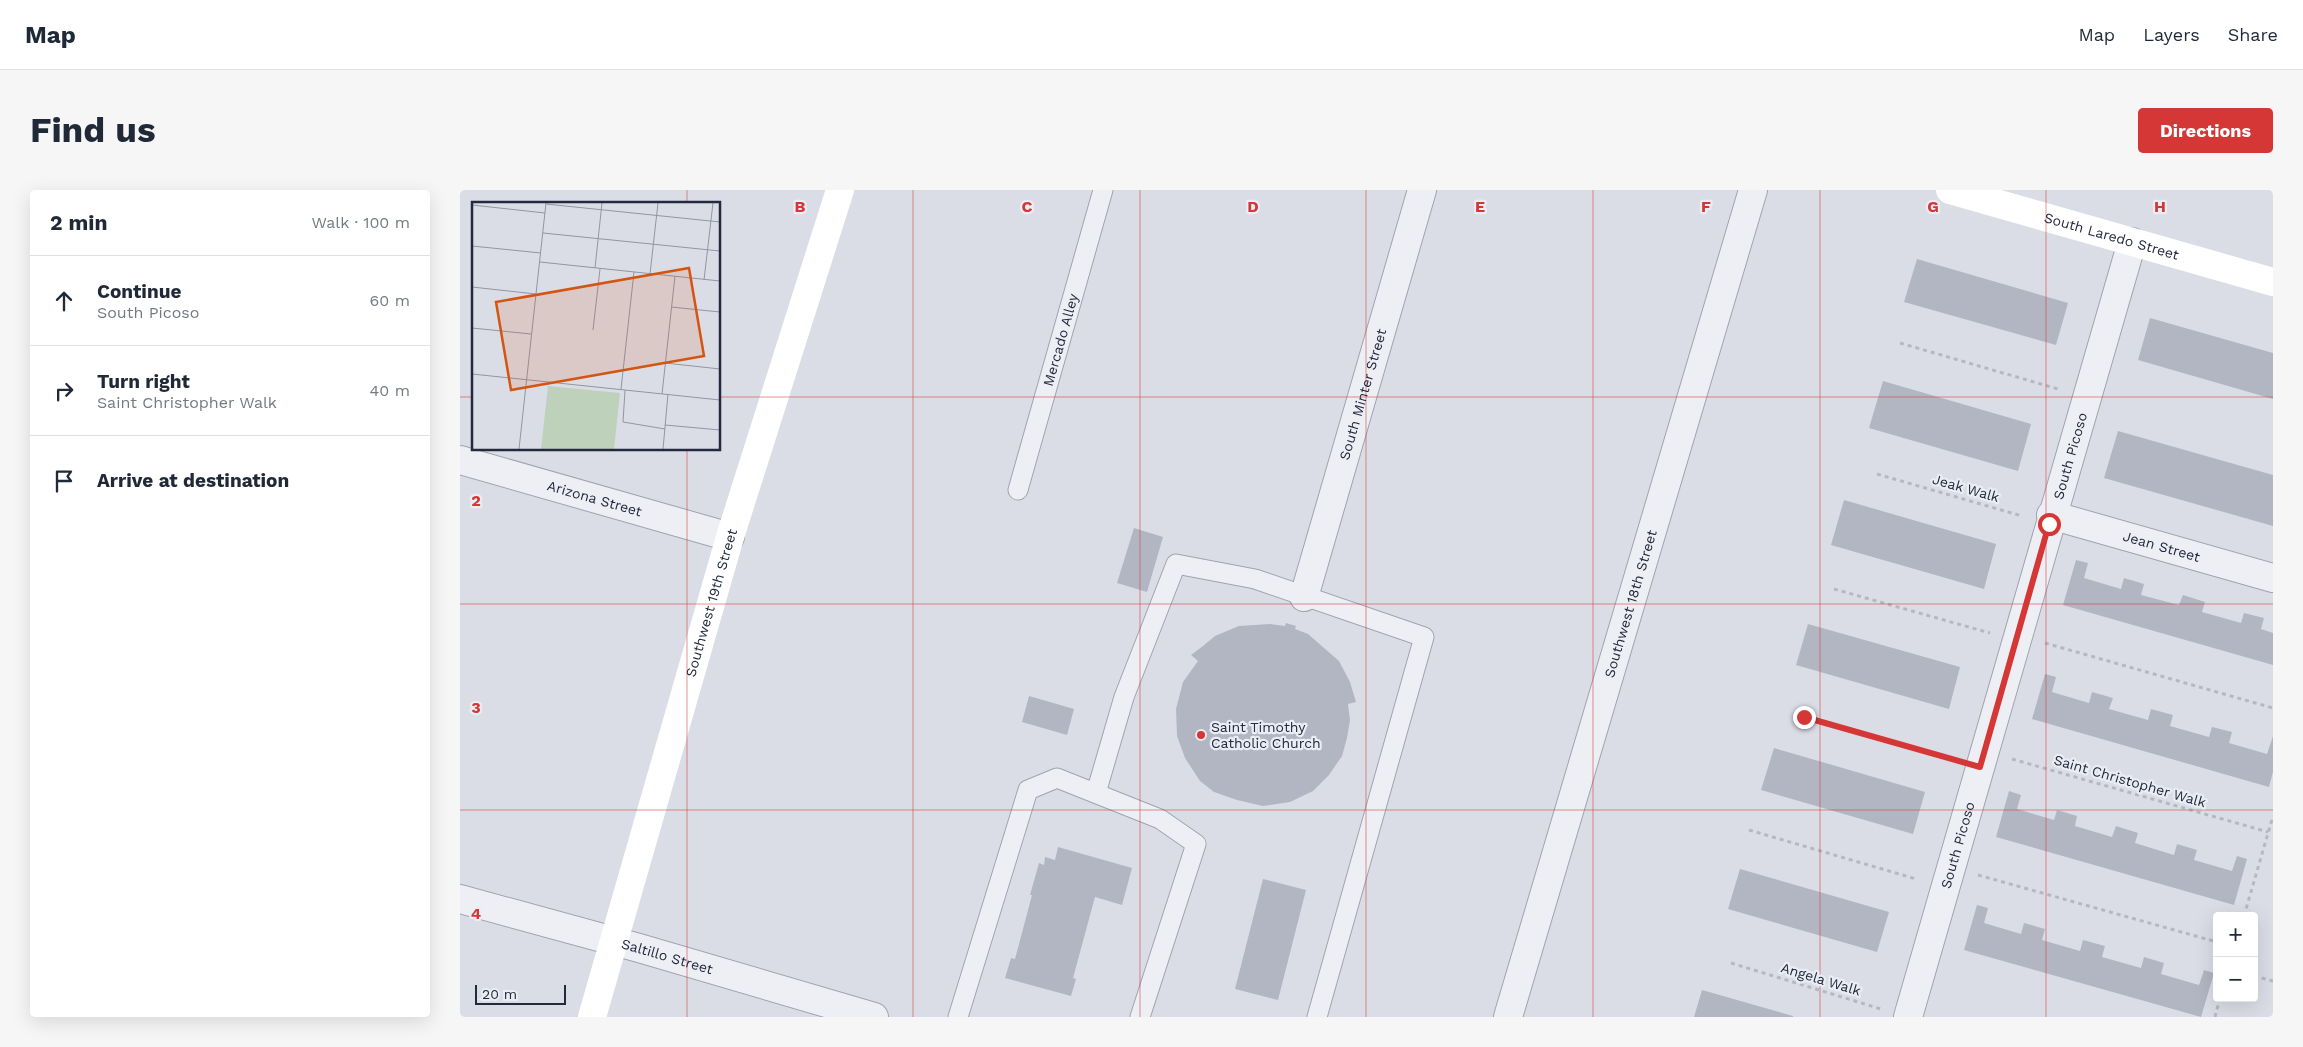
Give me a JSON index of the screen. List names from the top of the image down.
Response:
{
  "streets": {
    "street": [
      "South Laredo Street",
      "South Minter Street",
      "South Picoso",
      "Arizona Street",
      "Jean Street",
      "Southwest 19th Street",
      "Southwest 18th Street",
      "Saltillo Street"
    ],
    "lane": ["Mercado Alley"],
    "path": ["Jeak Walk", "Saint Christopher Walk", "Angela Walk"]
  },
  "crossings": [
    ["South Laredo Street", "South Picoso"],
    ["South Picoso", "Jeak Walk"],
    ["South Picoso", "Jean Street"],
    ["South Picoso", "Saint Christopher Walk"],
    ["South Picoso", "Angela Walk"],
    ["Jeak Walk", "Jean Street"],
    ["Arizona Street", "Southwest 19th Street"],
    ["Southwest 19th Street", "Saltillo Street"]
  ],
  "places": ["Saint Timothy Catholic Church"],
  "scale_bar": "20 m",
  "page": {
    "header": "Map",
    "nav": ["Map", "Layers", "Share"],
    "buttons": "Directions",
    "title": "Find us",
    "heading": ["2 min", "Walk · 100 m"],
    "list": [
      ["Continue", "South Picoso", "60 m"],
      ["Turn right", "Saint Christopher Walk", "40 m"],
      "Arrive at destination"
    ],
    "map_buttons": ["+", "−"],
    "scale": "20 m"
  },
  "grid": {
    "columns": [
      "B",
      "C",
      "D",
      "E",
      "F",
      "G",
      "H"
    ],
    "rows": ["2", "3", "4"]
  }
}
